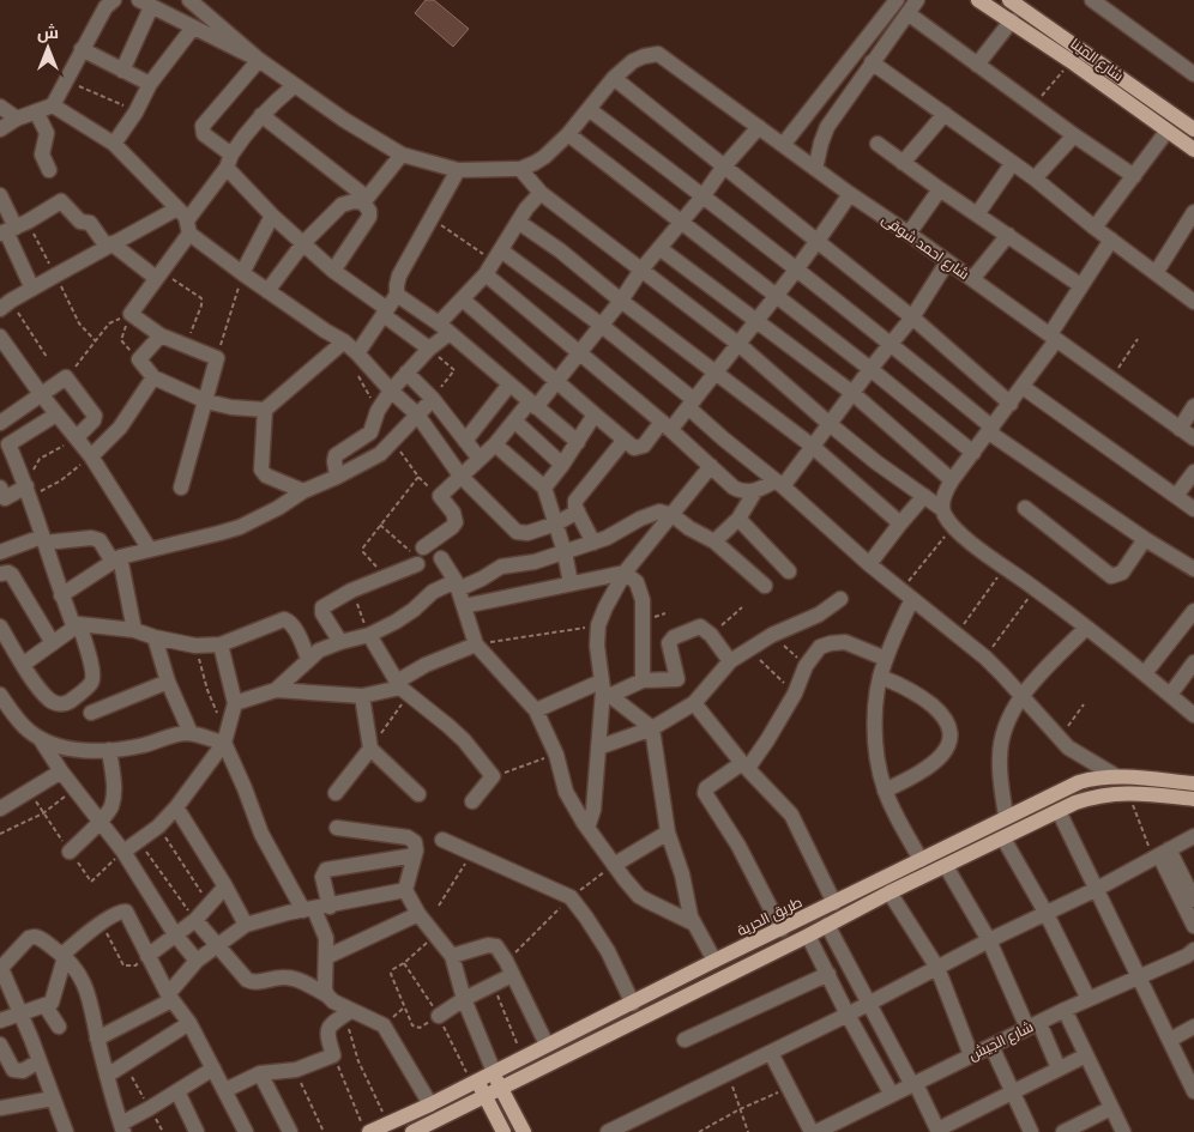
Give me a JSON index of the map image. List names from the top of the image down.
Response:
{
  "streets": {
    "main road": ["شارع المينا", "طريق الحرية"],
    "street": ["شارع احمد شوقى", "شارع الجيش"]
  },
  "north": "top"
}
